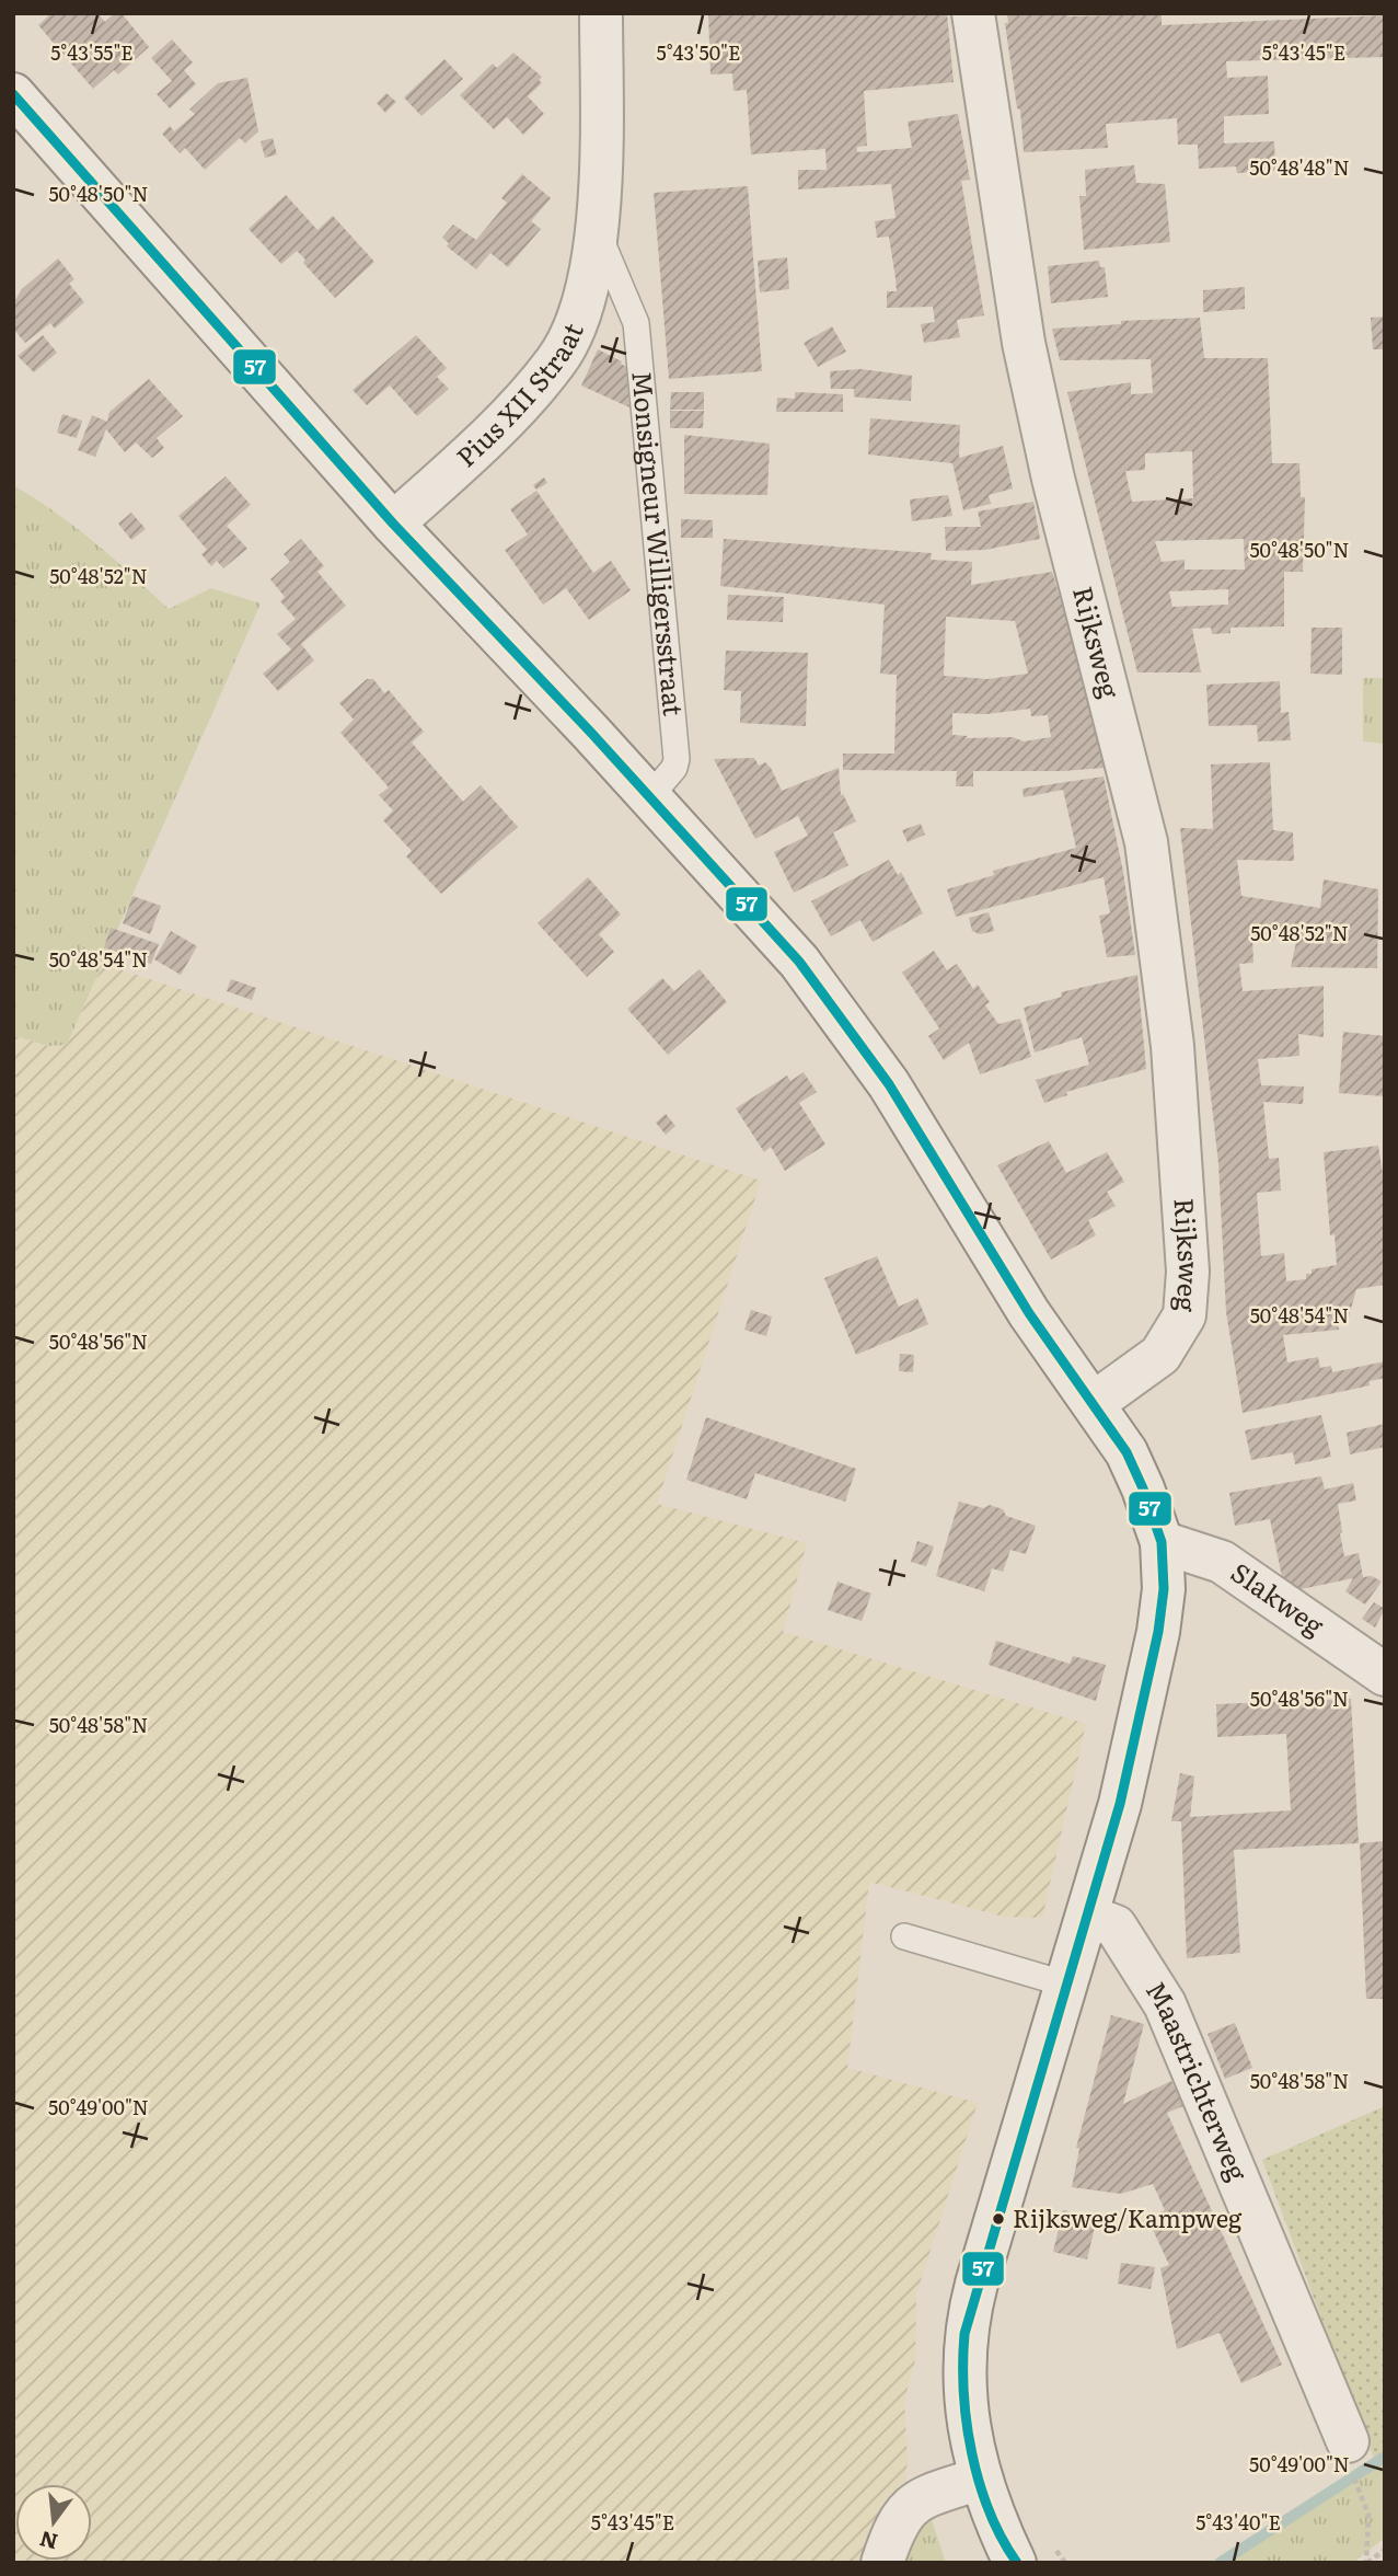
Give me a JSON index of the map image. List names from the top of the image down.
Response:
{
  "streets": {
    "street": [
      "Pius XII Straat",
      "Monsigneur Willigersstraat",
      "Rijksweg",
      "Slakweg",
      "Maastrichterweg"
    ]
  },
  "crossings": [
    ["Pius XII Straat", "Monsigneur Willigersstraat"]
  ],
  "places": ["Rijksweg/Kampweg"],
  "lines": ["transit line 57"],
  "north": "bottom",
  "coordinates": [
    "5°43'55\"E",
    "5°43'50\"E",
    "5°43'45\"E",
    "50°48'48\"N",
    "50°48'50\"N",
    "50°48'52\"N",
    "50°48'54\"N",
    "50°48'56\"N",
    "50°48'58\"N",
    "50°49'00\"N",
    "5°43'40\"E"
  ]
}
